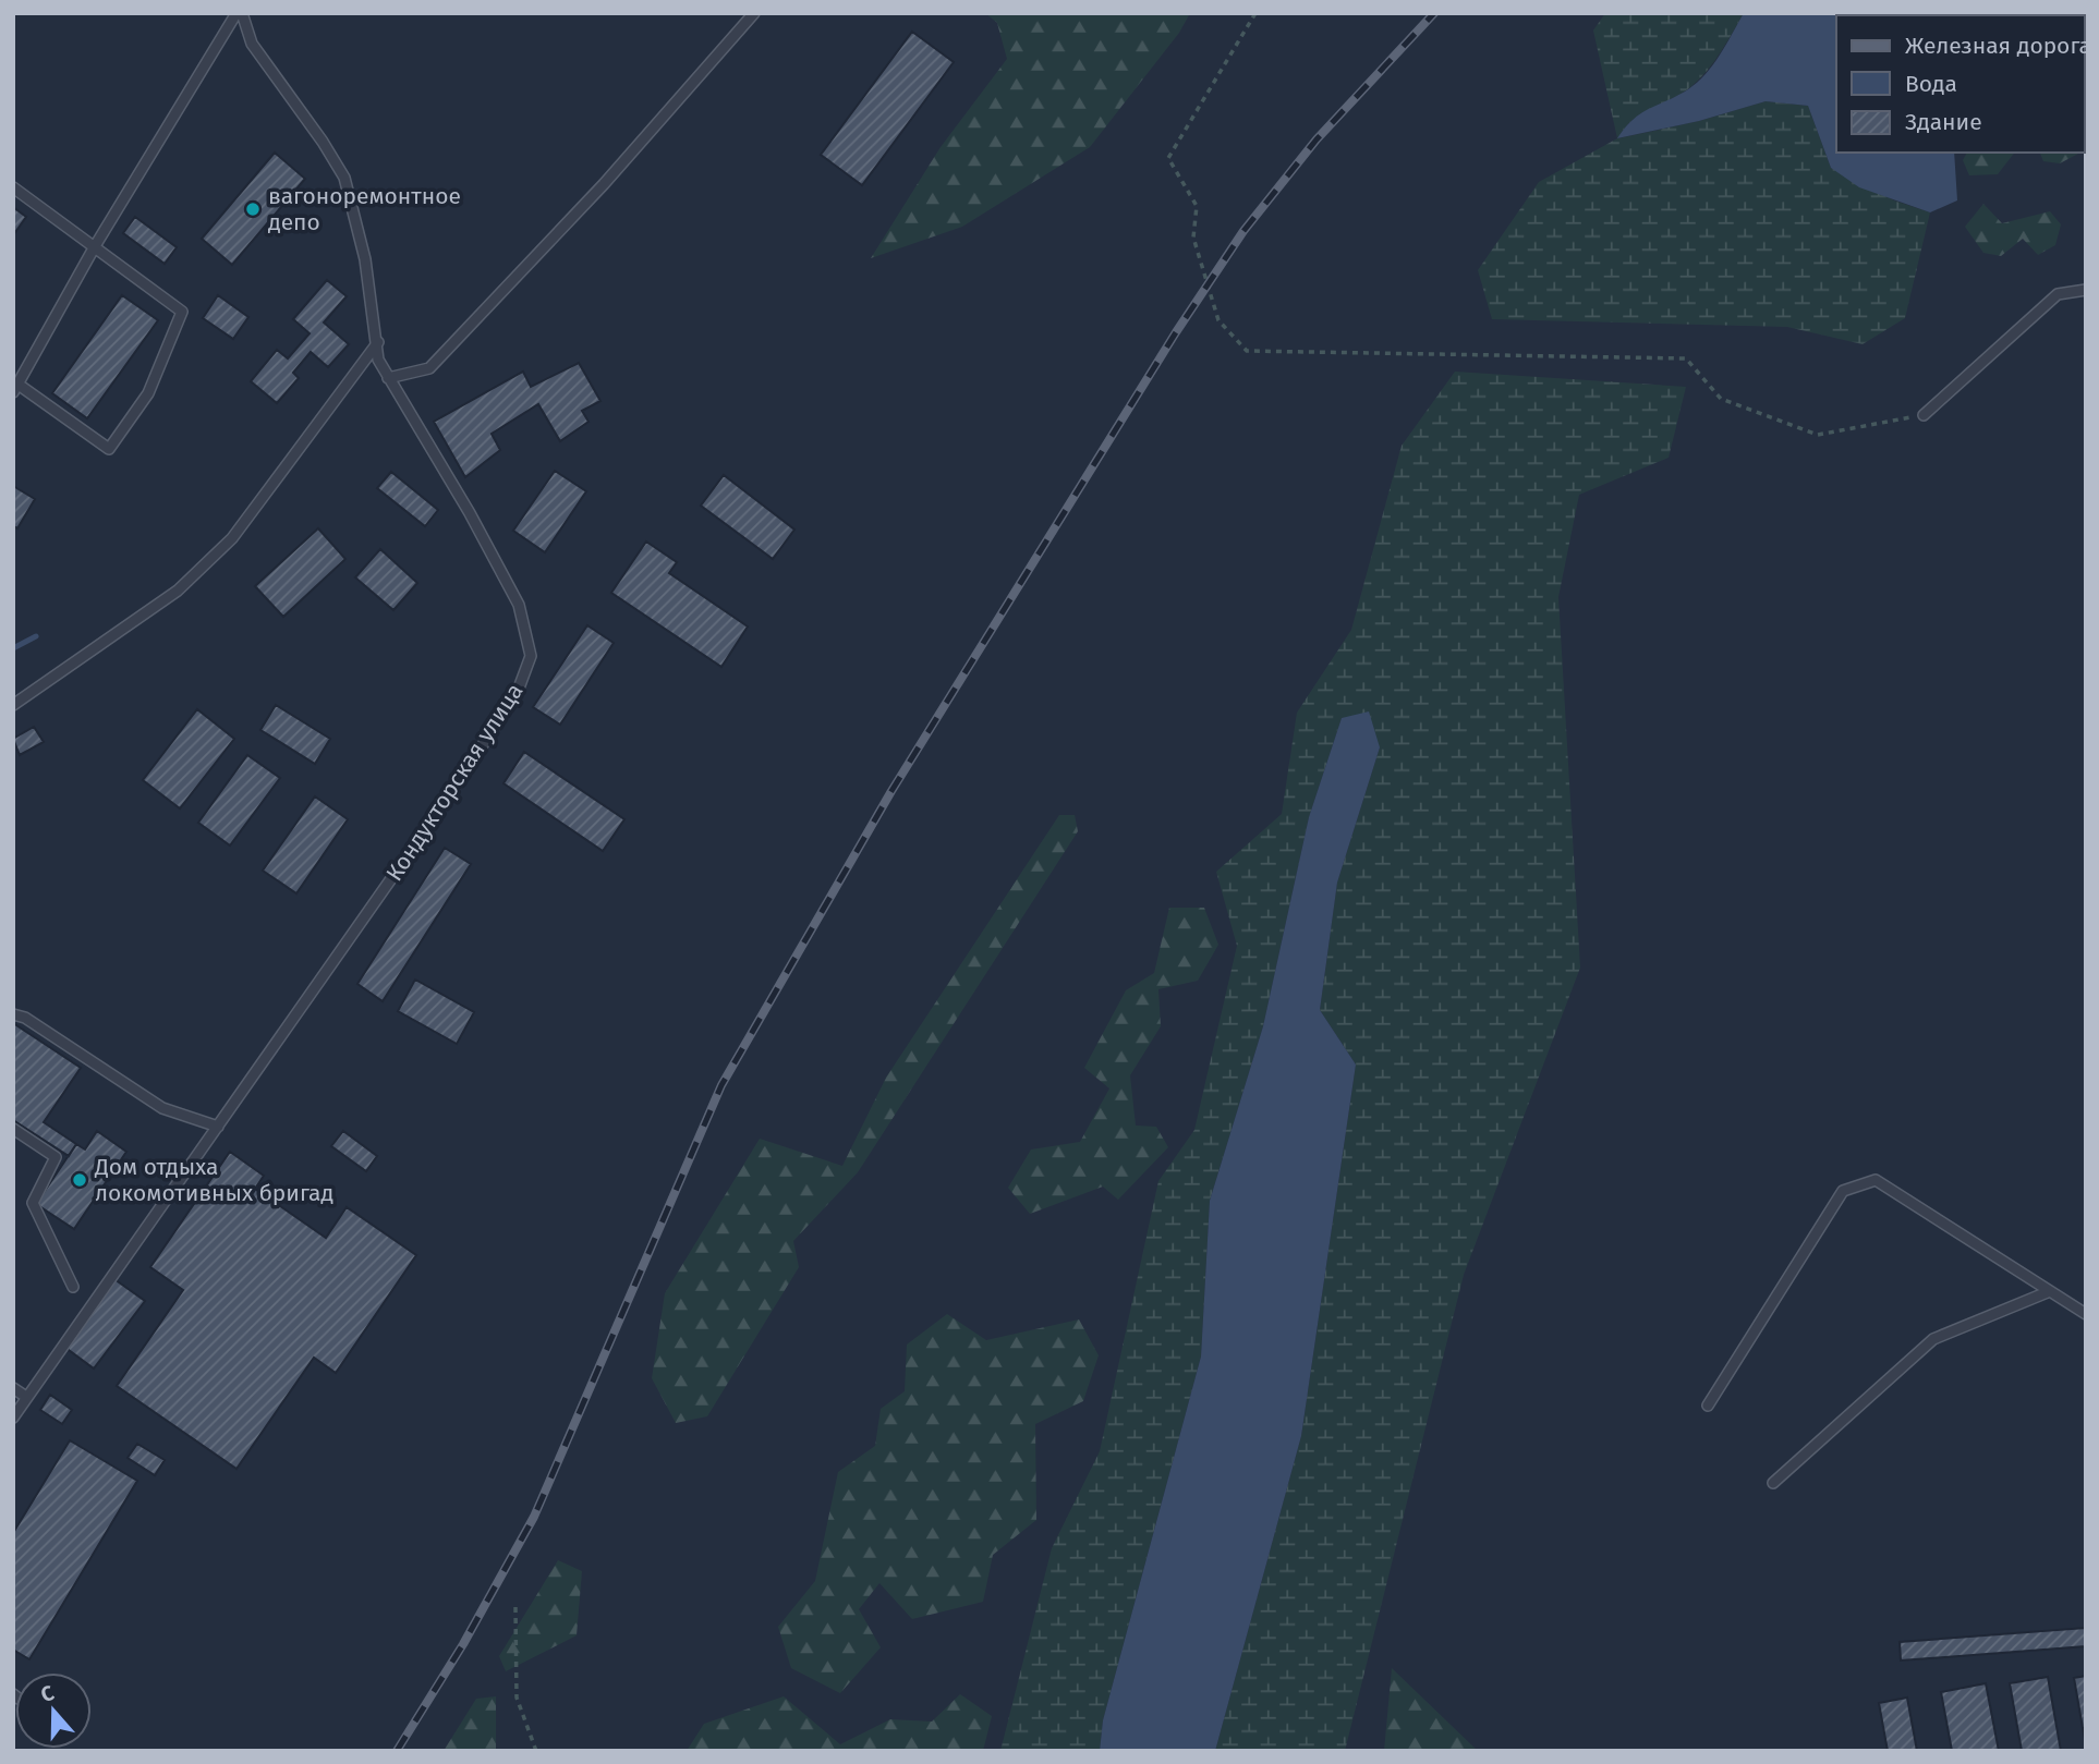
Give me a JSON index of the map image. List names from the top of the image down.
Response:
{
  "streets": {
    "lane": ["Кондукторская улица"]
  },
  "places": ["вагоноремонтное депо", "Дом отдыха локомотивных бригад"],
  "legend": ["Железная дорога", "Вода", "Здание"],
  "north": "top"
}
